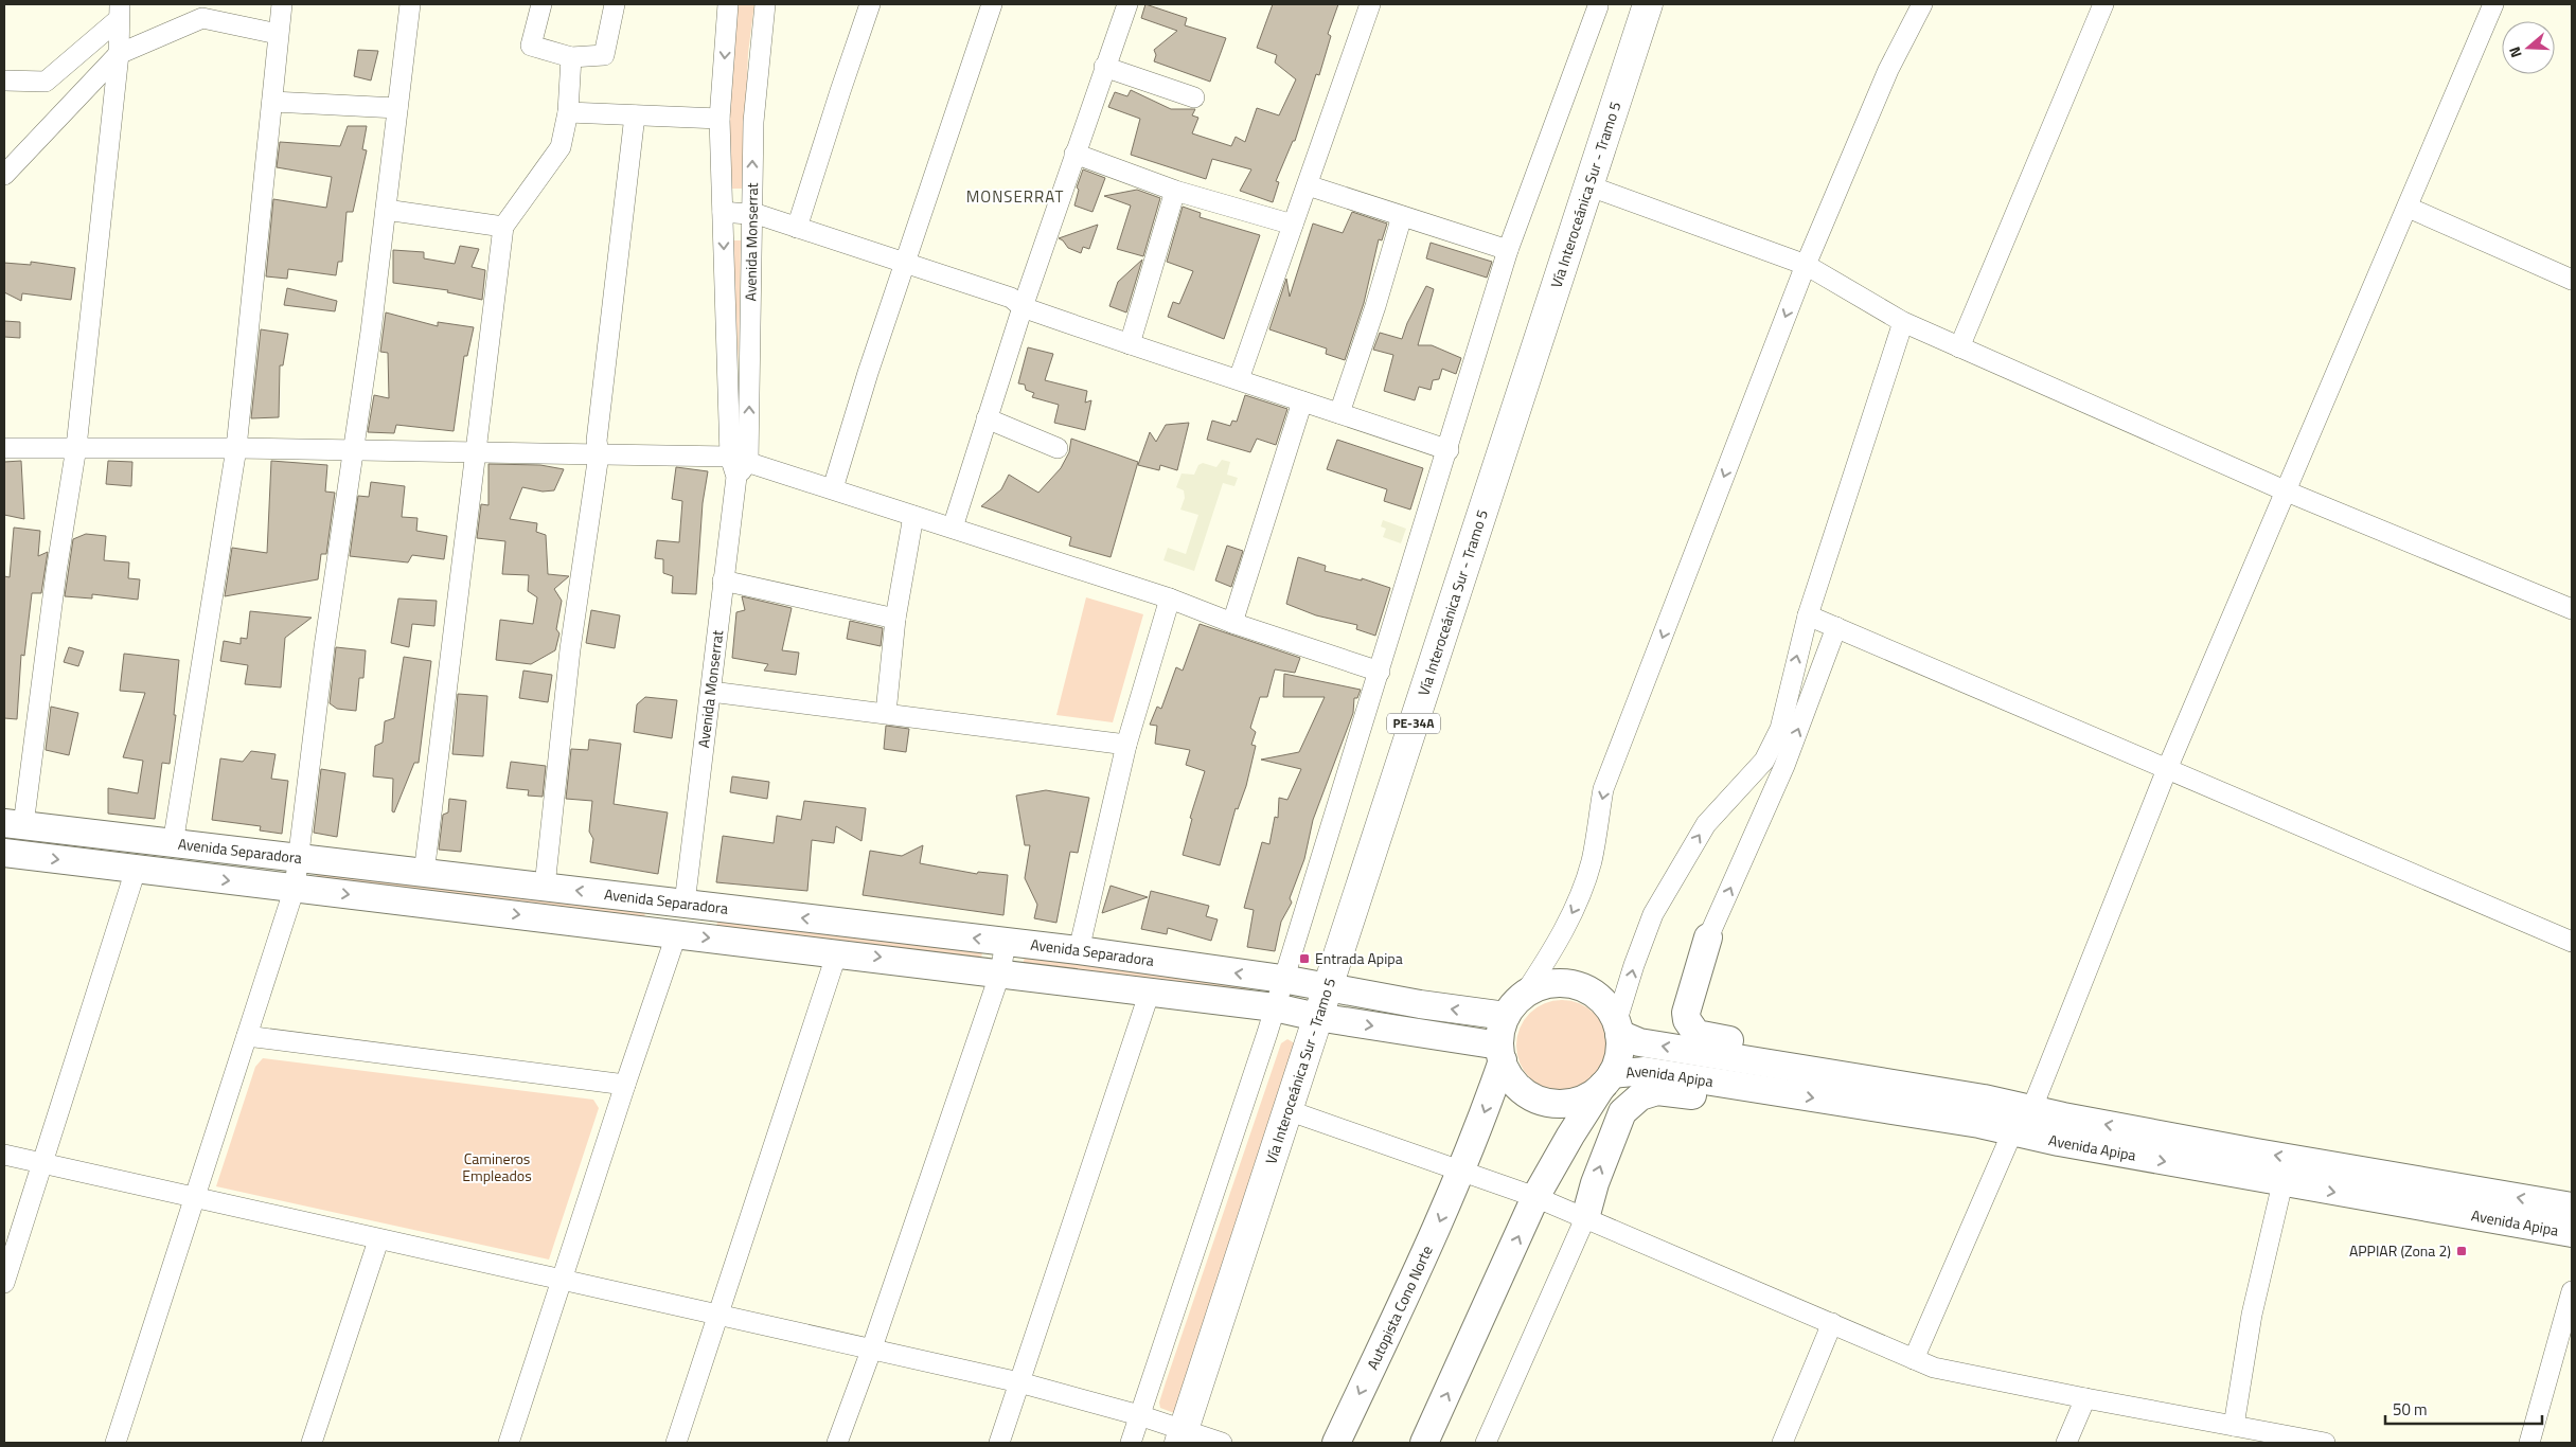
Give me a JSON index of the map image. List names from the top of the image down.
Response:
{
  "streets": {
    "highway": ["Vía Interoceánica Sur - Tramo 5", "PE-34A"],
    "main road": ["Avenida Separadora", "Avenida Apipa", "Autopista Cono Norte"],
    "street": ["Avenida Monserrat"]
  },
  "crossings": [
    ["Vía Interoceánica Sur - Tramo 5", "Avenida Separadora"],
    ["Avenida Monserrat", "Avenida Separadora"],
    ["Avenida Apipa", "Autopista Cono Norte"]
  ],
  "districts": ["MONSERRAT"],
  "parks": ["Camineros Empleados"],
  "places": {
    "transit": ["Entrada Apipa", "APPIAR (Zona 2)"]
  },
  "scale_bar": "50 m",
  "north": "left"
}
